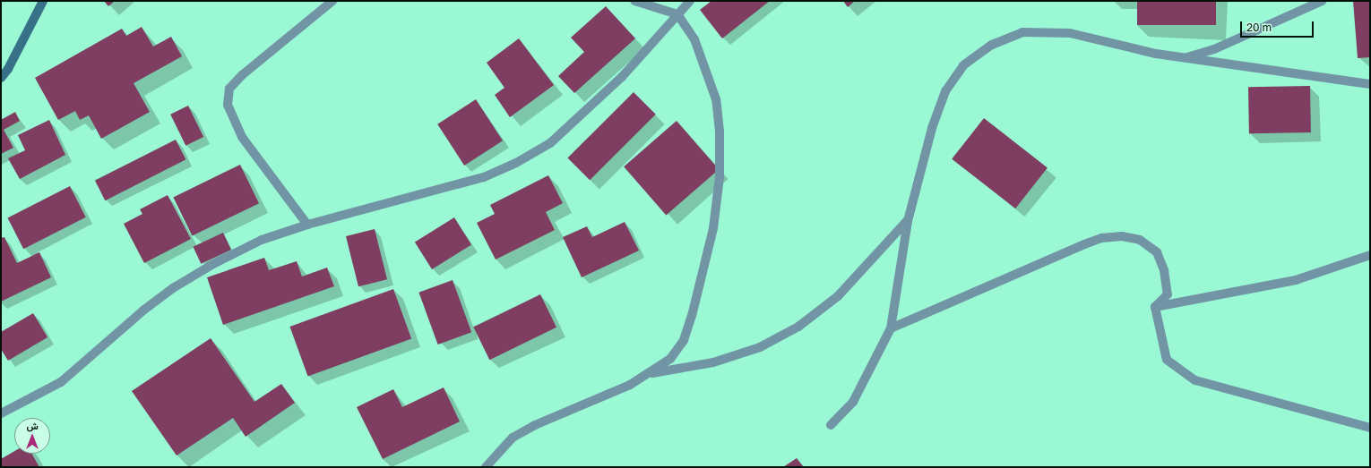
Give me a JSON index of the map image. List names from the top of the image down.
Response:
{
  "scale_bar": "20 m",
  "north": "top"
}
